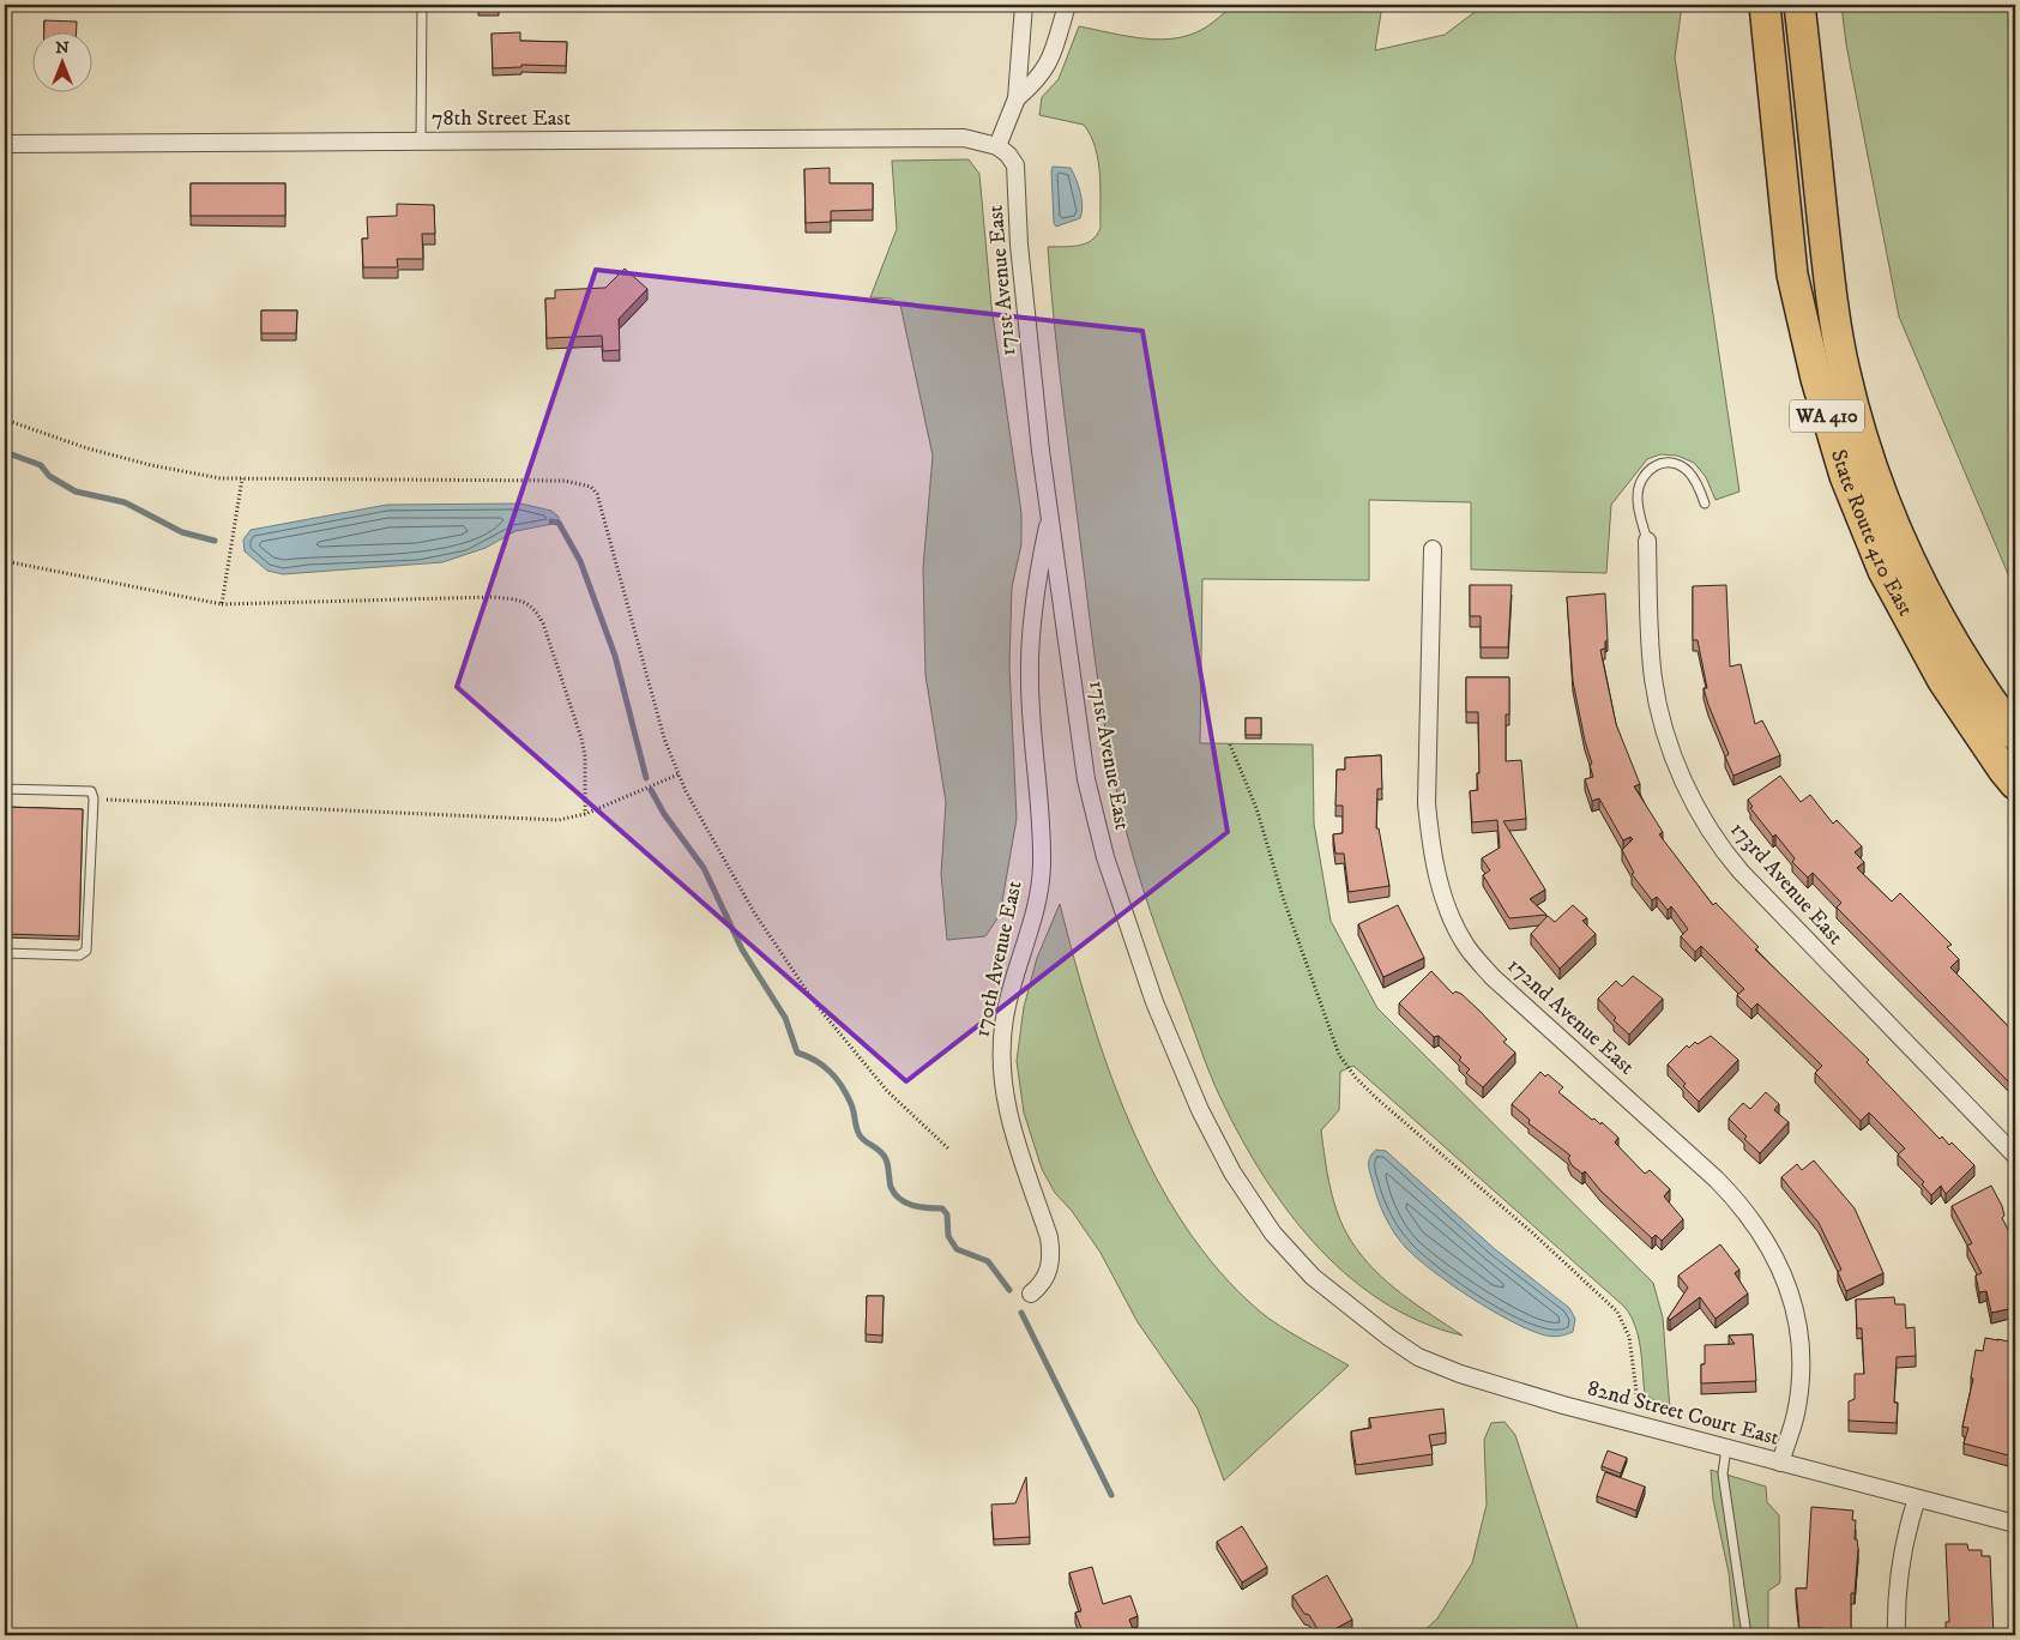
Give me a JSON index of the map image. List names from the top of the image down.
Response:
{
  "streets": {
    "highway": ["WA 410", "State Route 410 East"],
    "street": [
      "78th Street East",
      "171st Avenue East",
      "173rd Avenue East",
      "170th Avenue East",
      "172nd Avenue East",
      "82nd Street Court East"
    ]
  },
  "crossings": [
    ["78th Street East", "171st Avenue East"],
    ["171st Avenue East", "170th Avenue East"],
    ["171st Avenue East", "82nd Street Court East"],
    ["172nd Avenue East", "82nd Street Court East"]
  ],
  "north": "top"
}
